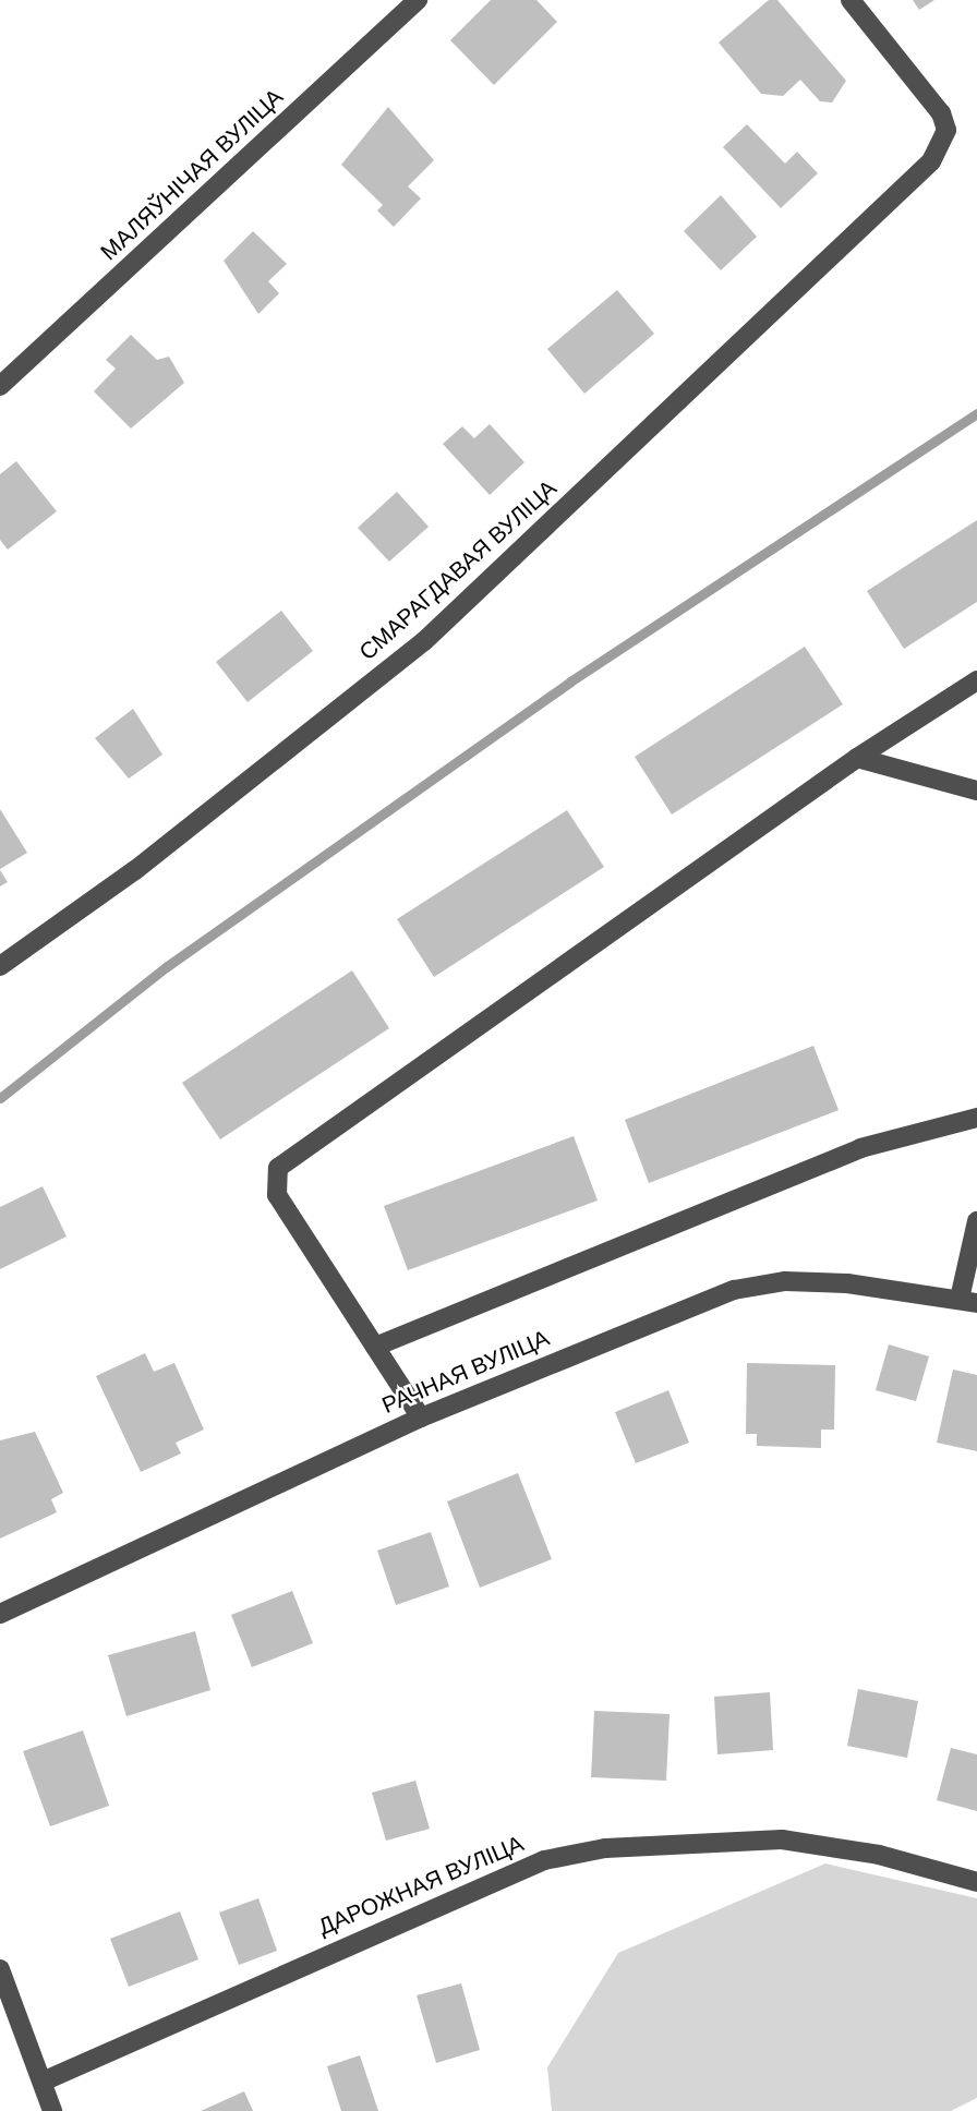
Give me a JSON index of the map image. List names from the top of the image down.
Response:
{
  "streets": {
    "street": [
      "МАЛЯЎНІЧАЯ ВУЛІЦА",
      "СМАРАГДАВАЯ ВУЛІЦА",
      "РАЧНАЯ ВУЛІЦА",
      "ДАРОЖНАЯ ВУЛІЦА"
    ]
  }
}
